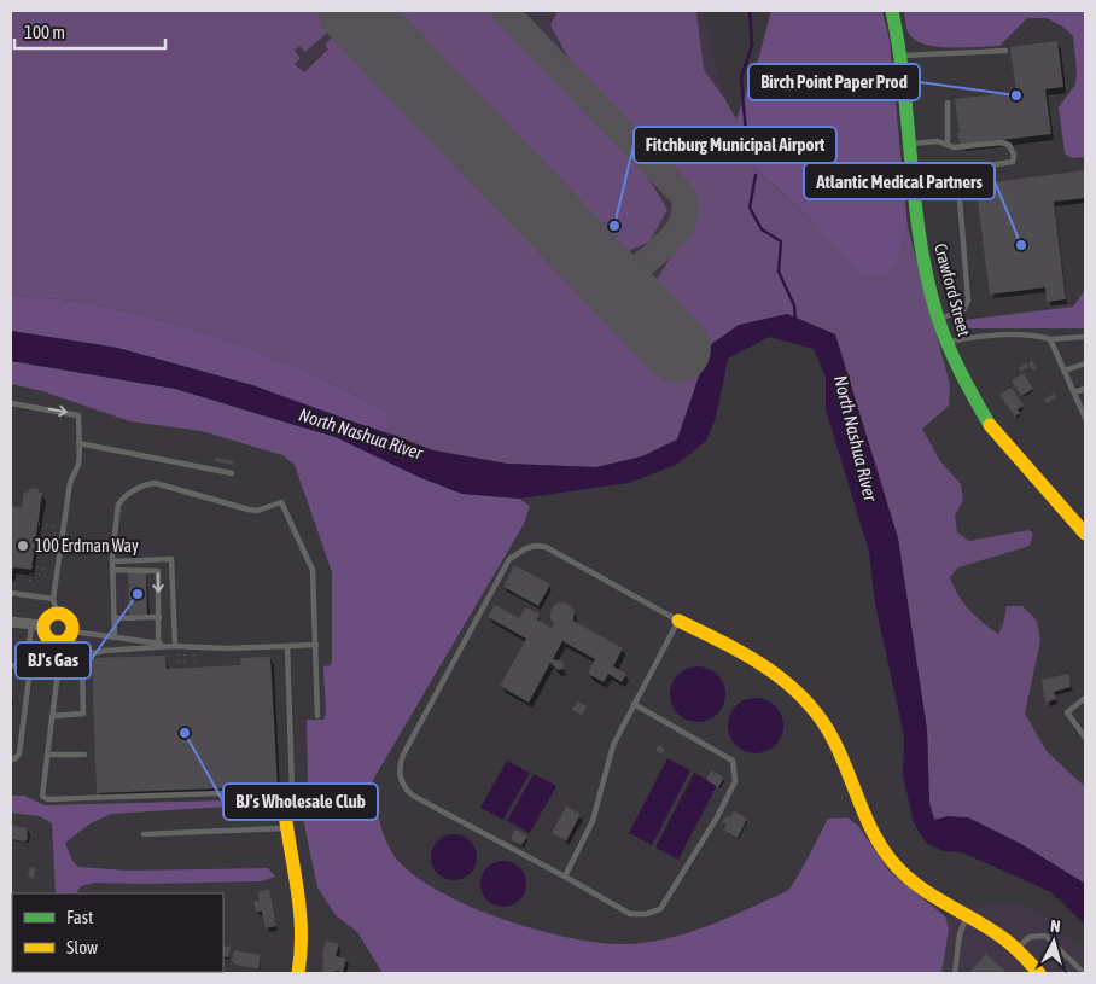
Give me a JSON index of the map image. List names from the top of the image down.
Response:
{
  "streets": {
    "street": ["Crawford Street"]
  },
  "water": ["North Nashua River"],
  "places": [
    "Birch Point Paper Prod",
    "Fitchburg Municipal Airport",
    "Atlantic Medical Partners",
    "100 Erdman Way",
    "BJ's Gas",
    "BJ's Wholesale Club"
  ],
  "legend": ["Fast", "Slow"],
  "scale_bar": "100 m",
  "north": "top"
}
